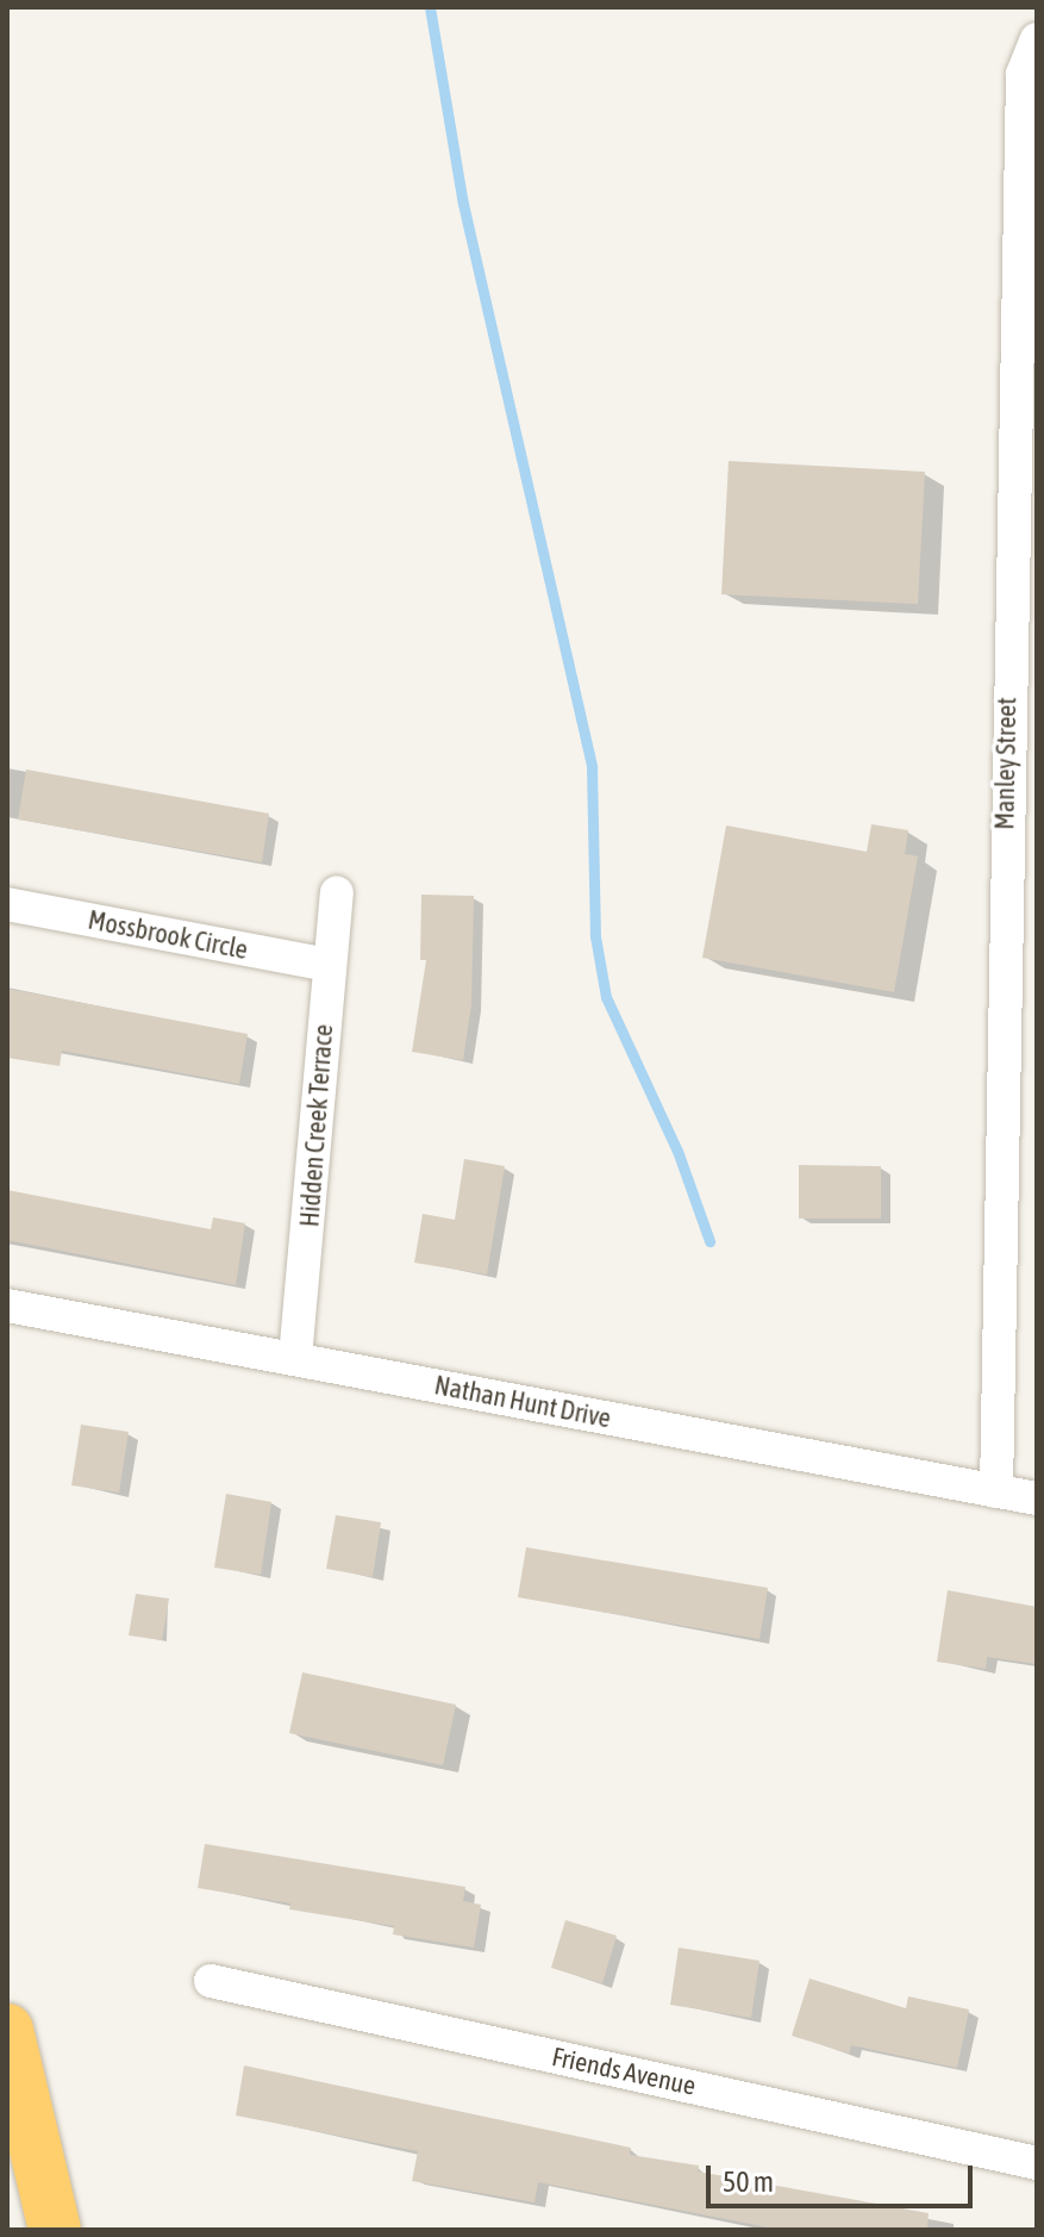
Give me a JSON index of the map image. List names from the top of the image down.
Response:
{
  "streets": {
    "street": [
      "Manley Street",
      "Mossbrook Circle",
      "Hidden Creek Terrace",
      "Nathan Hunt Drive",
      "Friends Avenue"
    ]
  },
  "crossings": [
    ["Manley Street", "Nathan Hunt Drive"],
    ["Mossbrook Circle", "Hidden Creek Terrace"],
    ["Hidden Creek Terrace", "Nathan Hunt Drive"]
  ],
  "scale_bar": "50 m"
}
